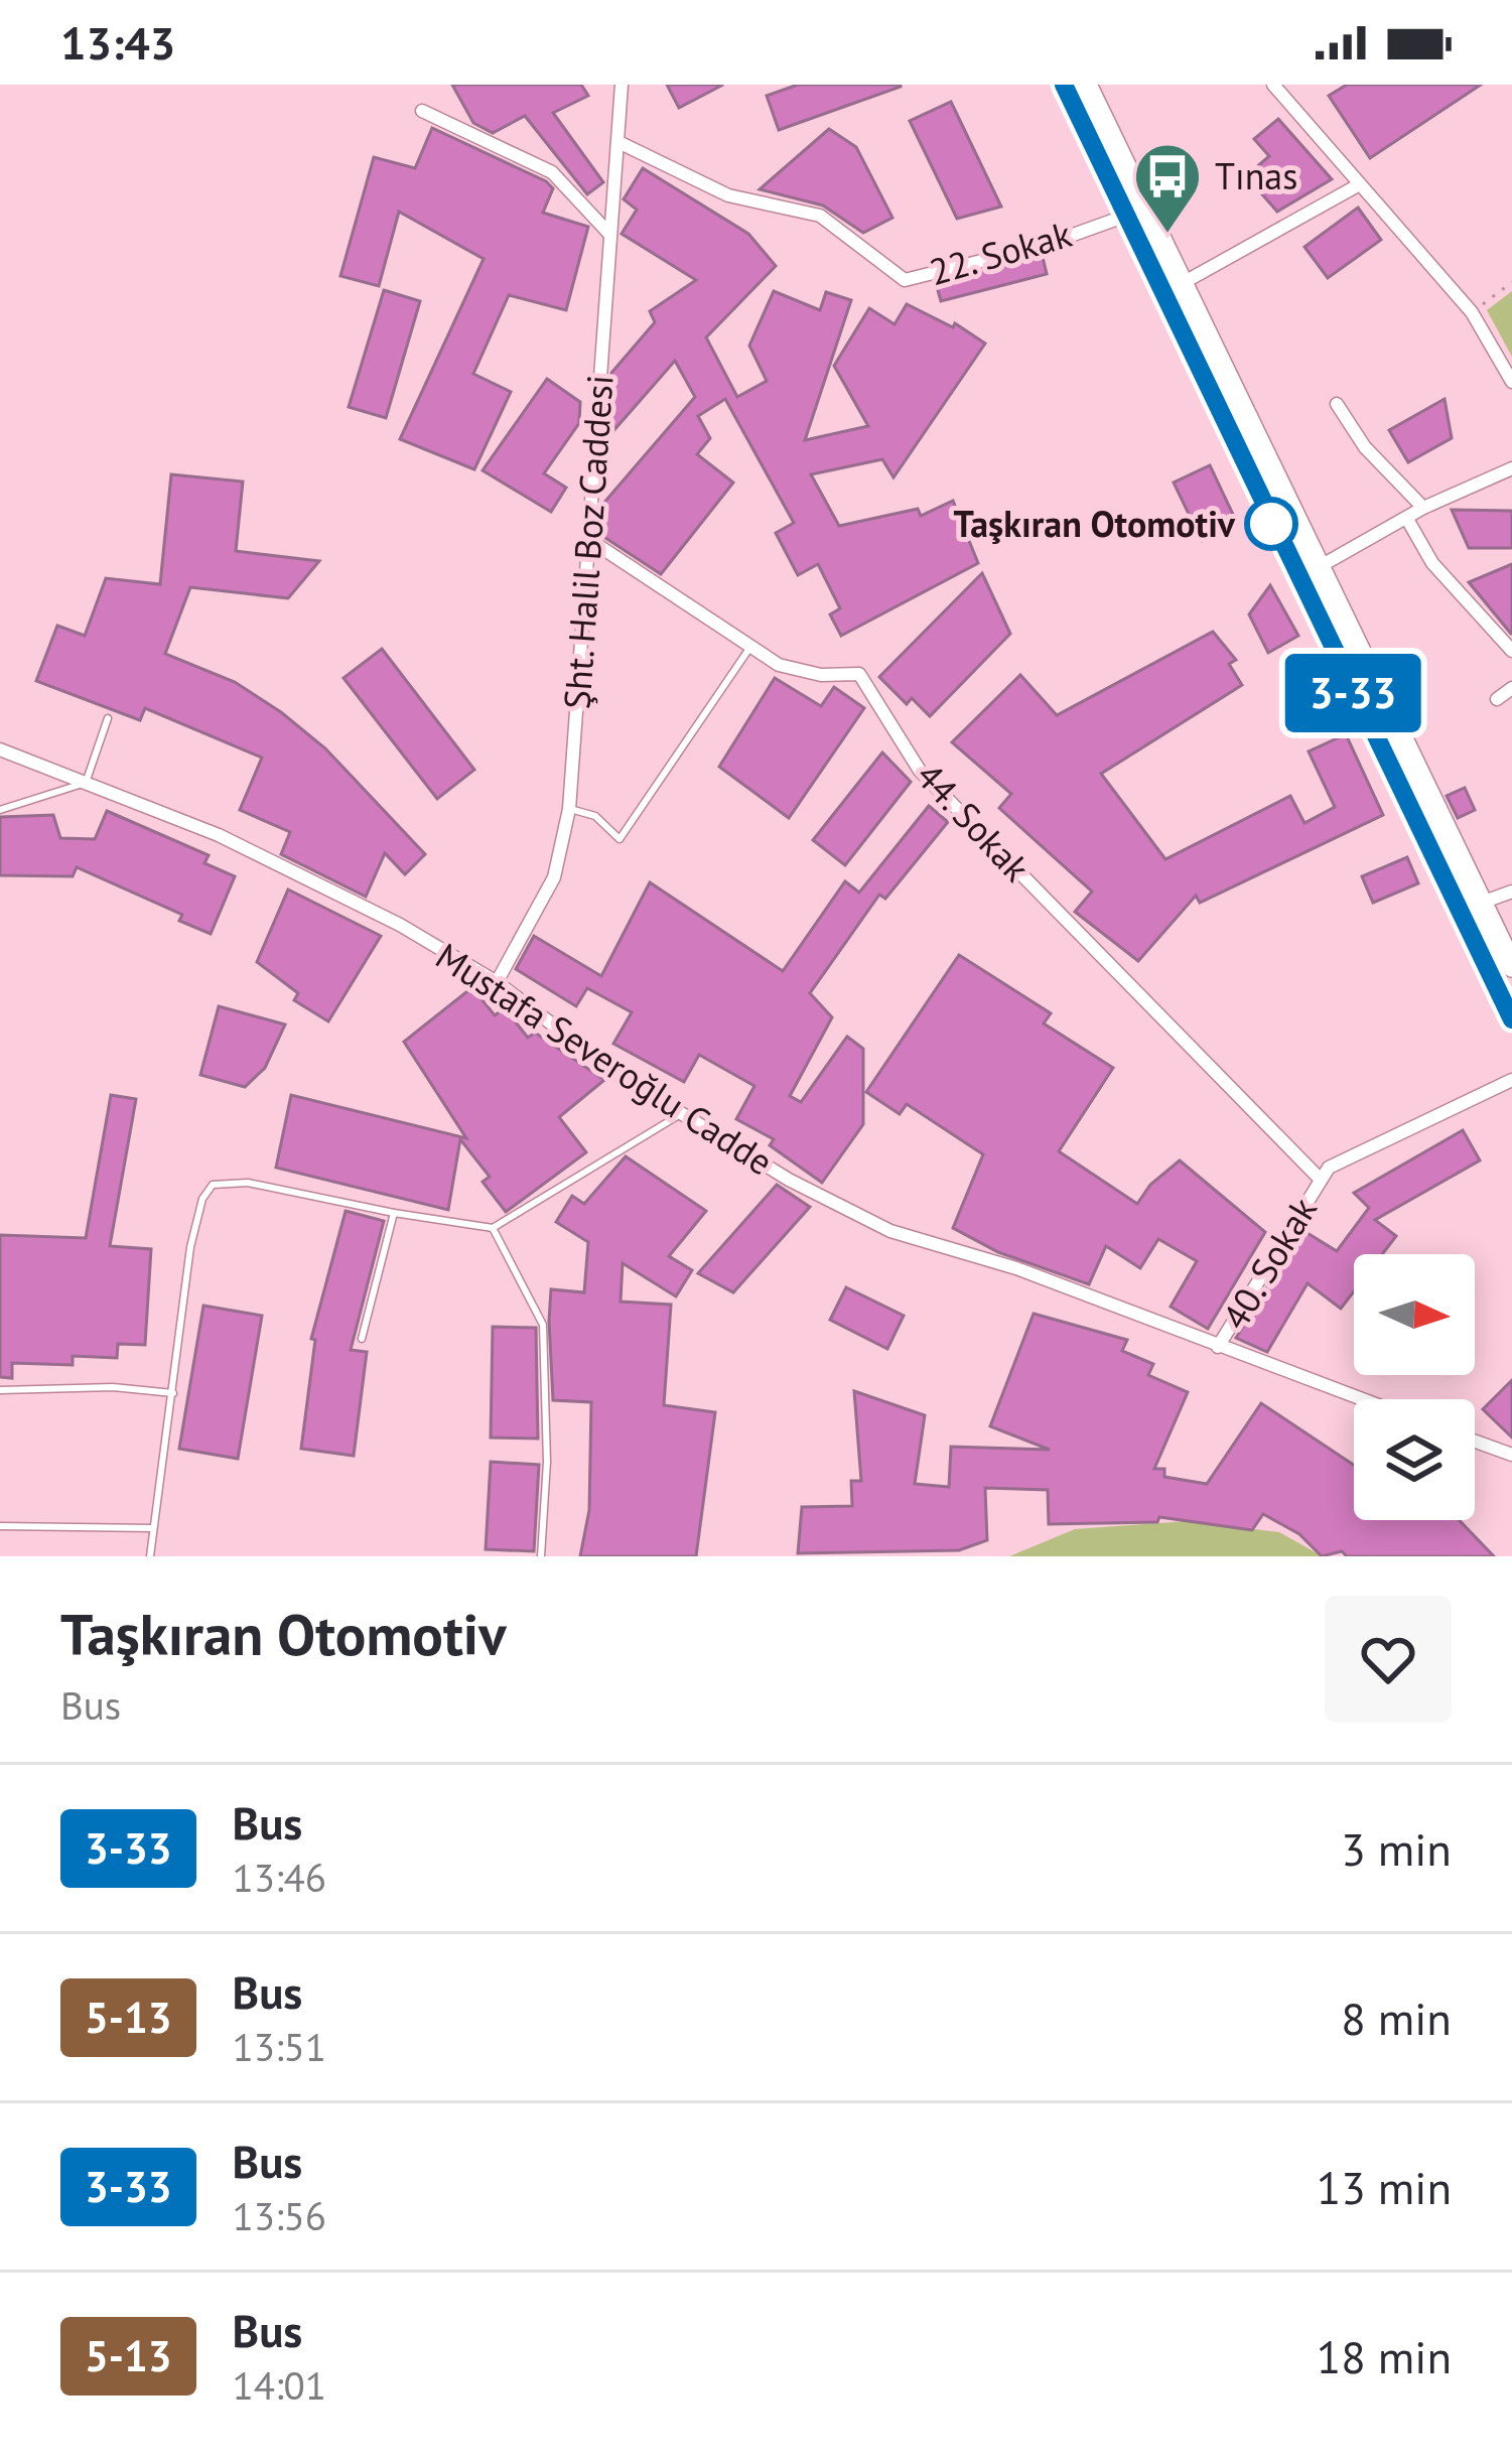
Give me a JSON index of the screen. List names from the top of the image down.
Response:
{
  "streets": {
    "street": [
      "22. Sokak",
      "Şht. Halil Boz Caddesi",
      "44. Sokak",
      "Mustafa Severoğlu Cadde",
      "40. Sokak"
    ]
  },
  "crossings": [
    ["22. Sokak", "Şht. Halil Boz Caddesi"],
    ["Şht. Halil Boz Caddesi", "44. Sokak"],
    ["Şht. Halil Boz Caddesi", "Mustafa Severoğlu Cadde"],
    ["44. Sokak", "40. Sokak"],
    ["Mustafa Severoğlu Cadde", "40. Sokak"]
  ],
  "places": {
    "bus stop": ["Tınas"],
    "other": ["Taşkıran Otomotiv"]
  },
  "lines": ["bus line 3-33"],
  "north": "right",
  "page": {
    "status": "13:43",
    "on_map": "3-33",
    "heading": ["Taşkıran Otomotiv", "Bus"],
    "list": [
      {
        "mark": "3-33",
        "name": "Bus",
        "note": "13:46",
        "value": "3 min"
      },
      {
        "mark": "5-13",
        "name": "Bus",
        "note": "13:51",
        "value": "8 min"
      },
      {
        "mark": "3-33",
        "name": "Bus",
        "note": "13:56",
        "value": "13 min"
      },
      {
        "mark": "5-13",
        "name": "Bus",
        "note": "14:01",
        "value": "18 min"
      }
    ]
  }
}
